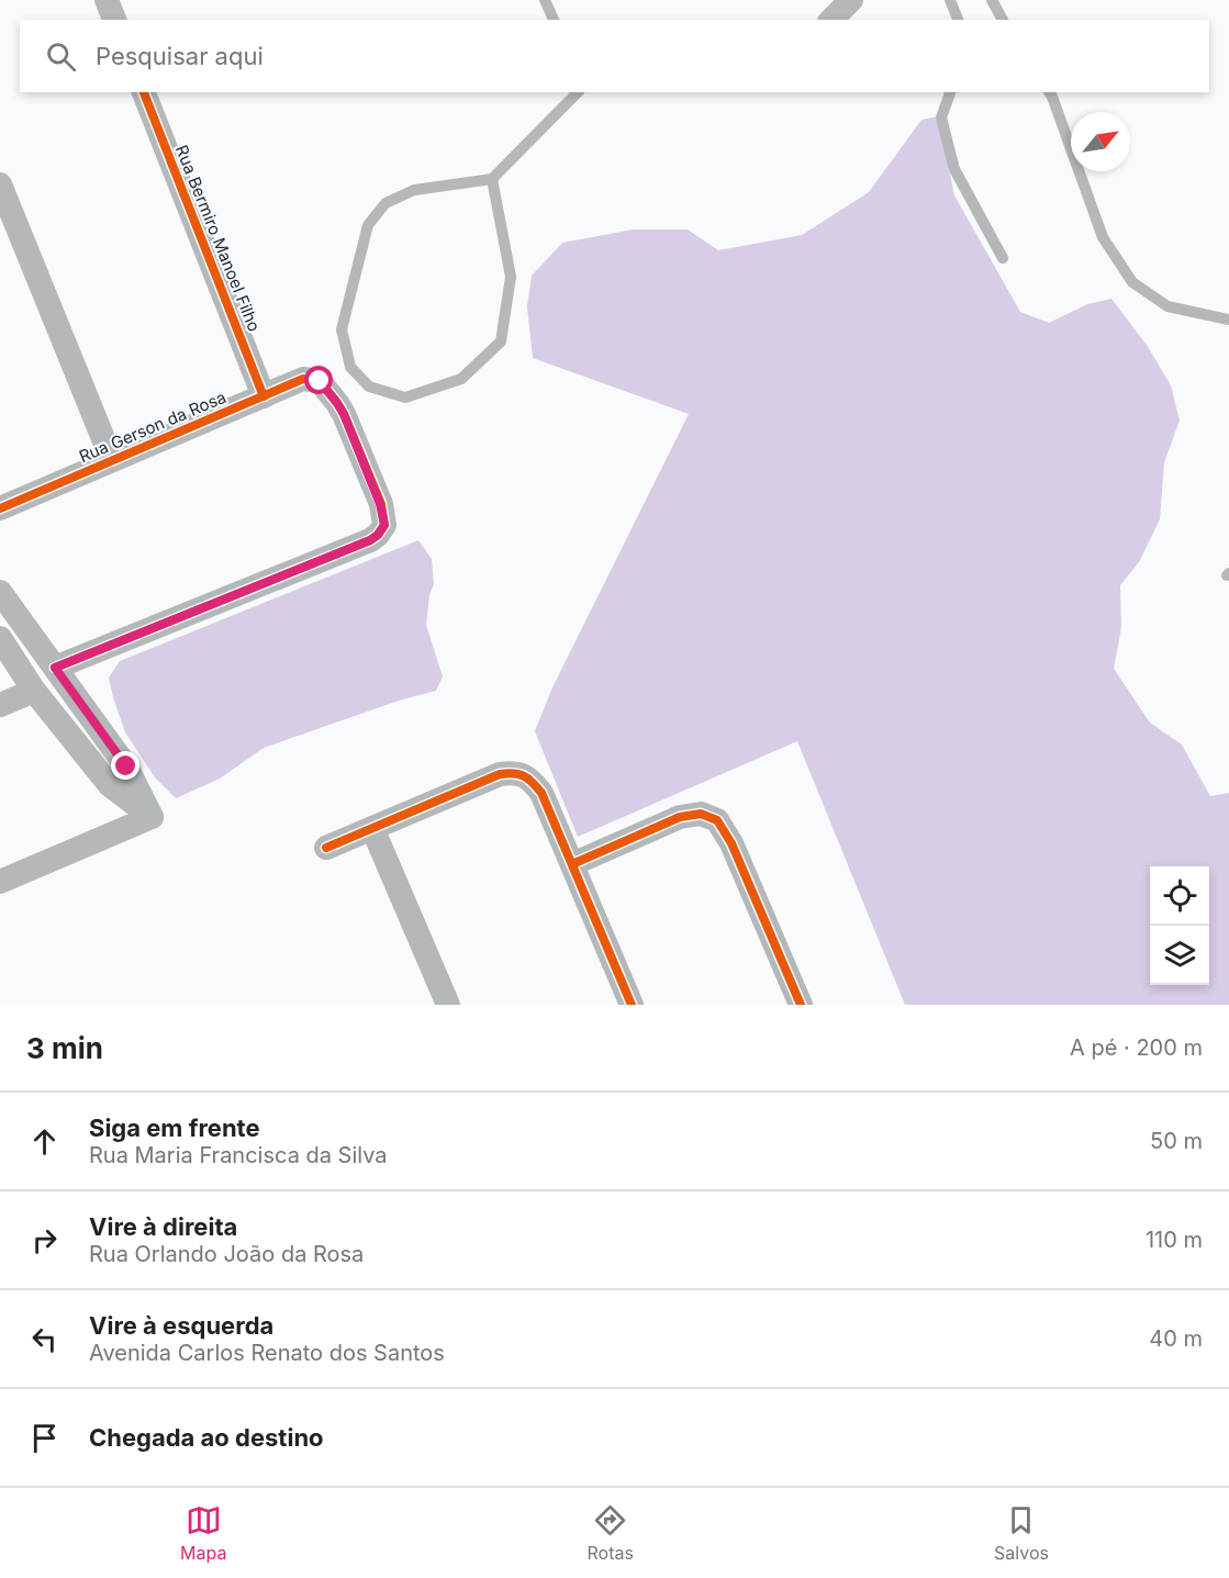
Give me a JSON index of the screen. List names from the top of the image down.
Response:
{
  "streets": {
    "street": ["Rua Bermiro Manoel Filho", "Rua Gerson da Rosa"]
  },
  "crossings": [
    ["Rua Bermiro Manoel Filho", "Rua Gerson da Rosa"]
  ],
  "north": "top right",
  "page": {
    "search": "Pesquisar aqui",
    "heading": ["3 min", "A pé · 200 m"],
    "list": [
      ["Siga em frente", "Rua Maria Francisca da Silva", "50 m"],
      ["Vire à direita", "Rua Orlando João da Rosa", "110 m"],
      ["Vire à esquerda", "Avenida Carlos Renato dos Santos", "40 m"],
      "Chegada ao destino"
    ],
    "nav": ["Mapa", "Rotas", "Salvos"]
  }
}
